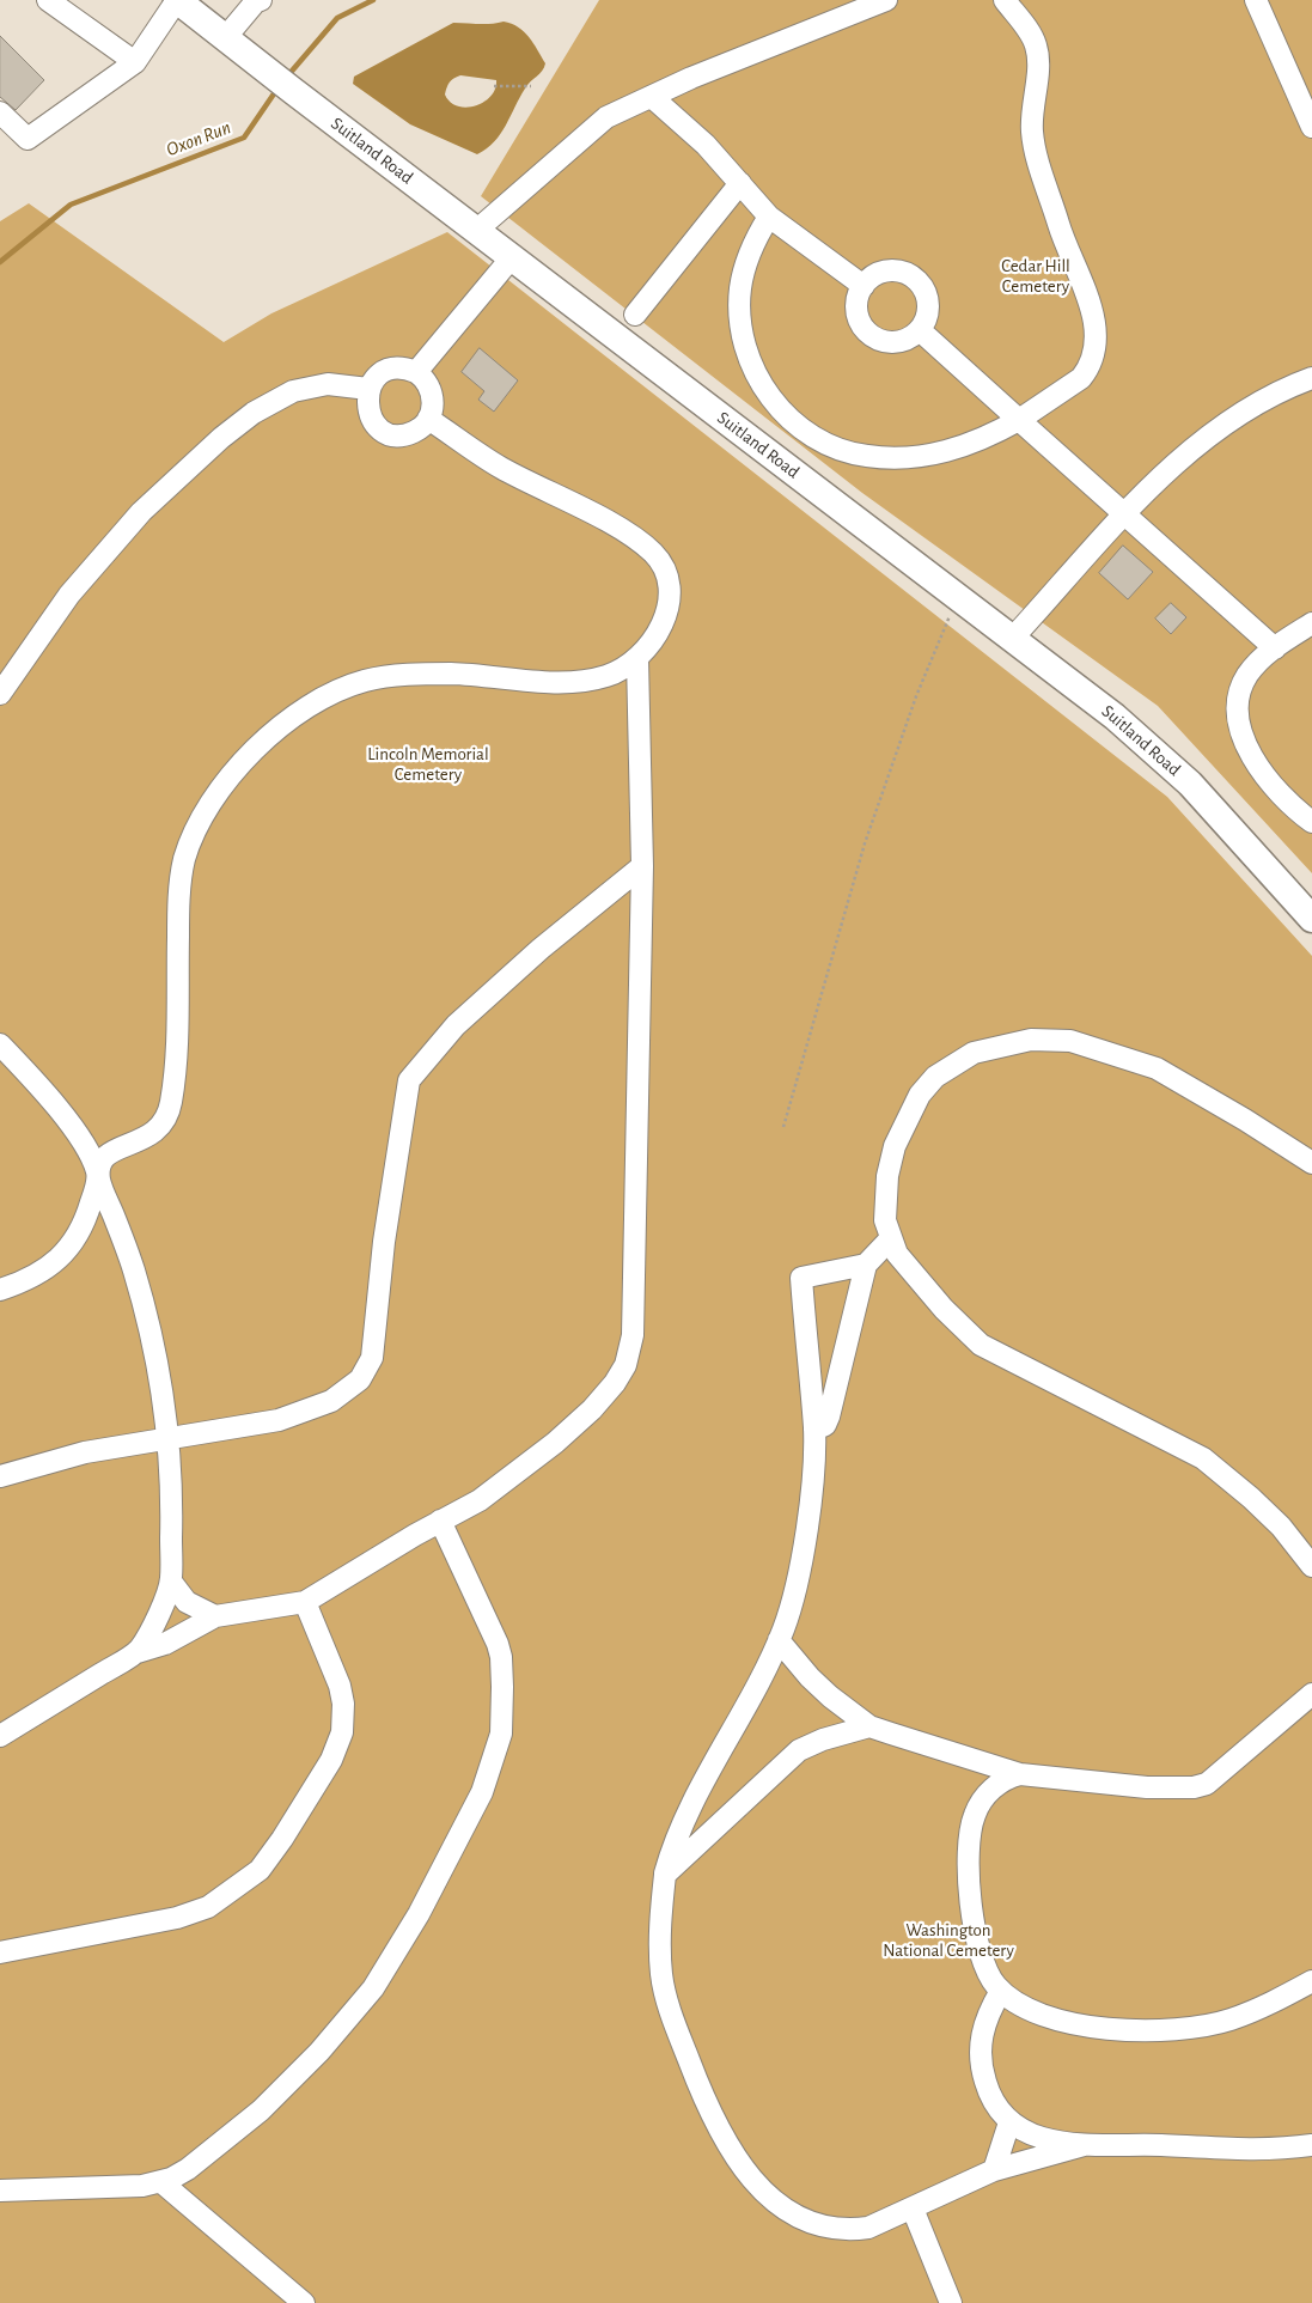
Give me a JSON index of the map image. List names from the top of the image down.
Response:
{
  "streets": {
    "main road": ["Suitland Road"]
  },
  "water": ["Oxon Run"],
  "parks": ["Cedar Hill Cemetery", "Lincoln Memorial Cemetery", "Washington National Cemetery"]
}
